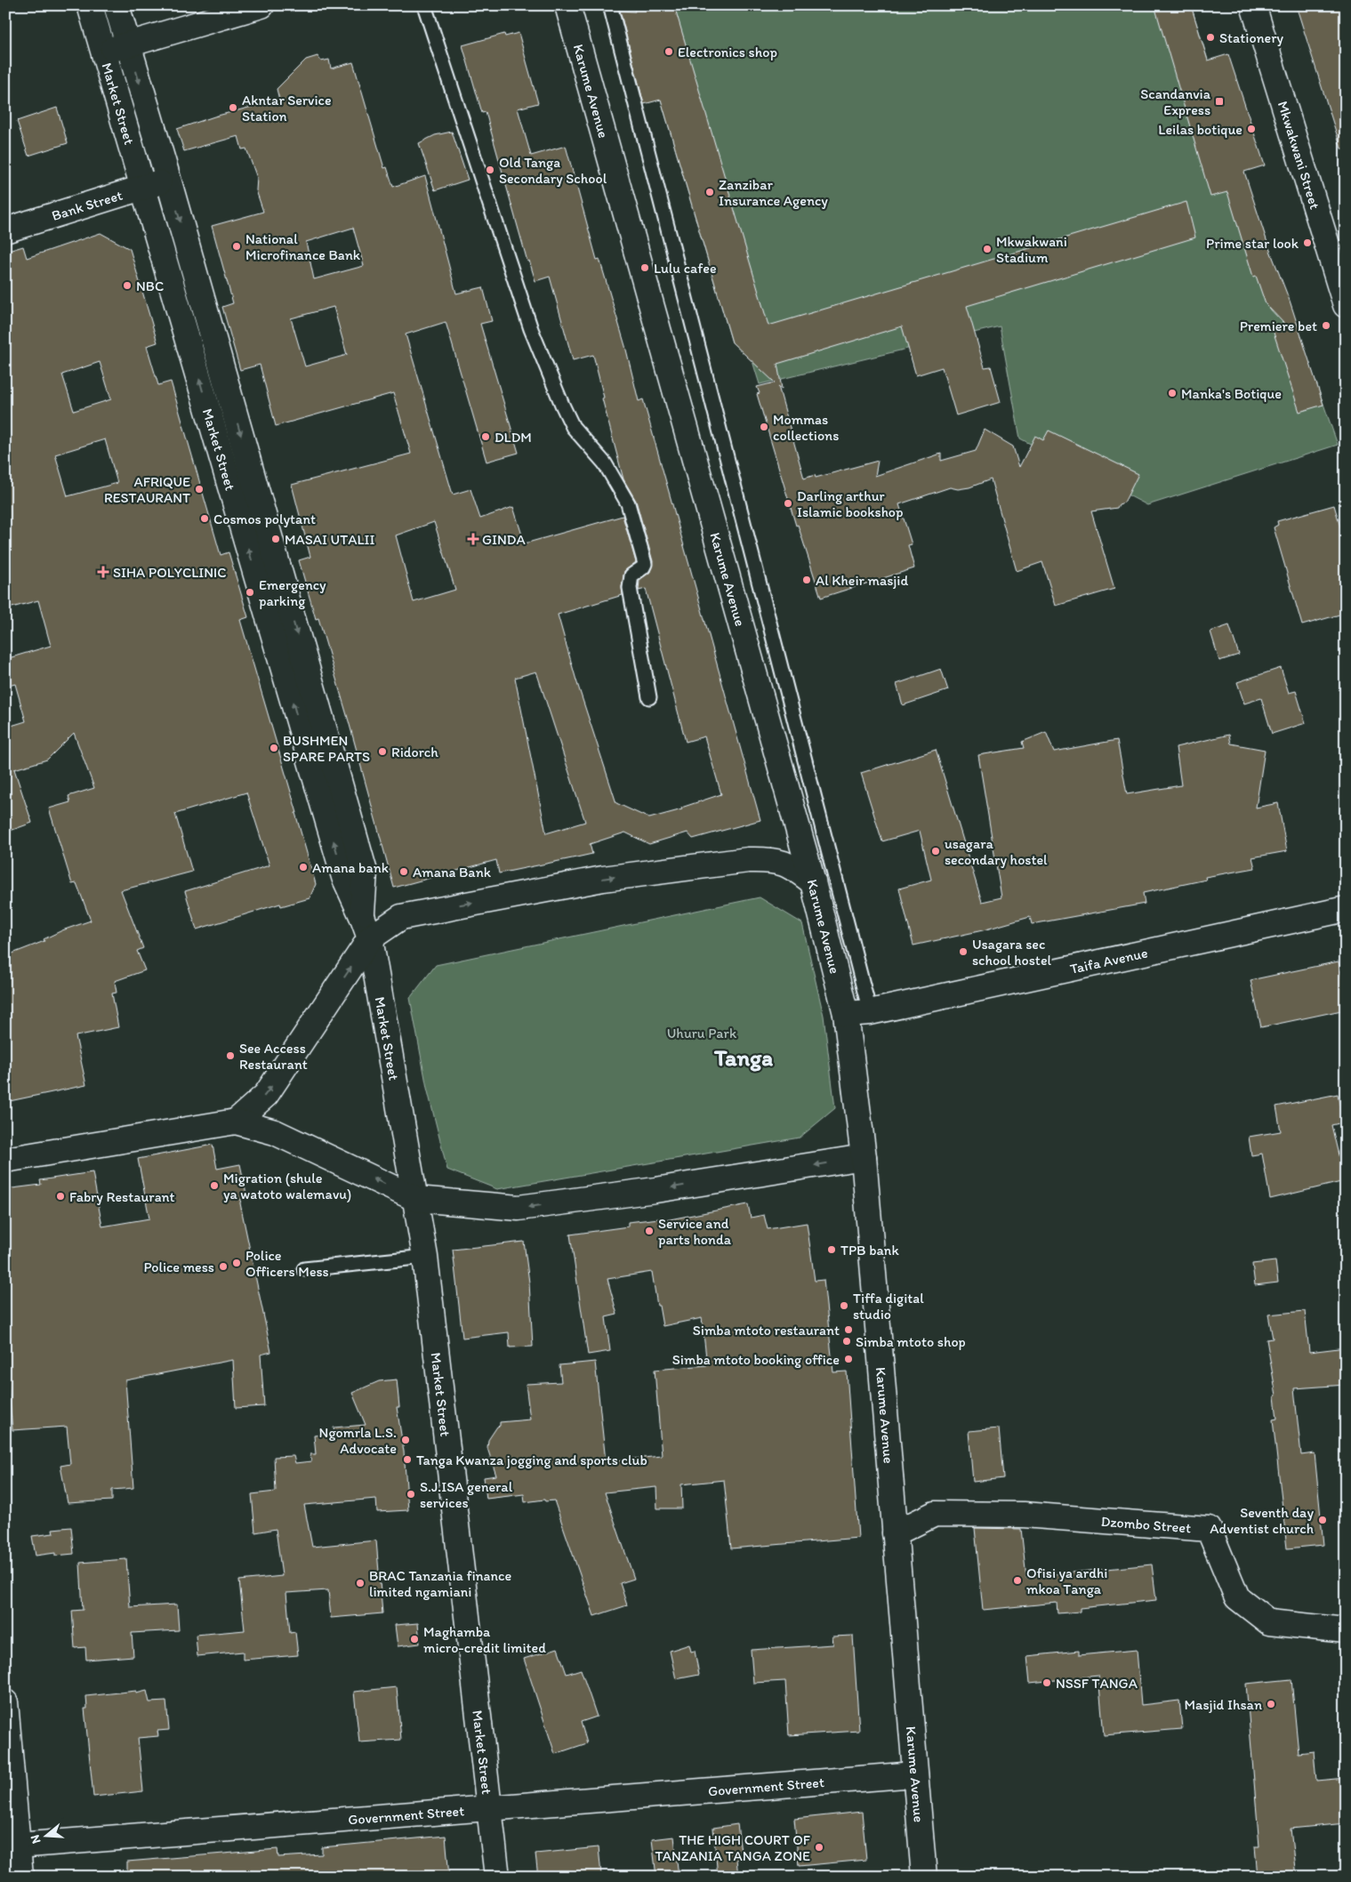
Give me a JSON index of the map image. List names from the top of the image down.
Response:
{
  "streets": {
    "street": [
      "Karume Avenue",
      "Market Street",
      "Mkwakwani Street",
      "Bank Street",
      "Taifa Avenue",
      "Dzombo Street",
      "Government Street"
    ]
  },
  "crossings": [
    ["Karume Avenue", "Taifa Avenue"],
    ["Karume Avenue", "Dzombo Street"],
    ["Karume Avenue", "Government Street"],
    ["Market Street", "Bank Street"],
    ["Market Street", "Government Street"]
  ],
  "districts": ["Tanga"],
  "parks": ["Uhuru Park"],
  "places": {
    "other": [
      "Stationery",
      "Electronics shop",
      "Akntar Service Station",
      "Leilas botique",
      "Old Tanga Secondary School",
      "Zanzibar Insurance Agency",
      "Prime star look",
      "National Microfinance Bank",
      "Mkwakwani Stadium",
      "Lulu cafee",
      "NBC",
      "Premiere bet",
      "Manka's Botique",
      "Mommas collections",
      "DLDM",
      "AFRIQUE RESTAURANT",
      "Darling arthur Islamic bookshop",
      "Cosmos polytant",
      "MASAI UTALII",
      "Al Kheir masjid",
      "Emergency parking",
      "BUSHMEN SPARE PARTS",
      "Ridorch",
      "usagara secondary hostel",
      "Amana bank",
      "Amana Bank",
      "Usagara sec school hostel",
      "See Access Restaurant",
      "Migration (shule ya watoto walemavu)",
      "Fabry Restaurant",
      "Service and parts honda",
      "TPB bank",
      "Police Officers Mess",
      "Police mess",
      "Tiffa digital studio",
      "Simba mtoto restaurant",
      "Simba mtoto shop",
      "Simba mtoto booking office",
      "Ngomrla L.S. Advocate",
      "Tanga Kwanza jogging and sports club",
      "S.J.ISA general services",
      "Seventh day Adventist church",
      "Ofisi ya ardhi mkoa Tanga",
      "BRAC Tanzania finance limited ngamiani",
      "Maghamba micro-credit limited",
      "NSSF TANGA",
      "Masjid Ihsan",
      "THE HIGH COURT OF TANZANIA TANGA ZONE"
    ],
    "transit": ["Scandanvia Express"],
    "health": ["GINDA", "SIHA POLYCLINIC"]
  },
  "north": "left"
}
